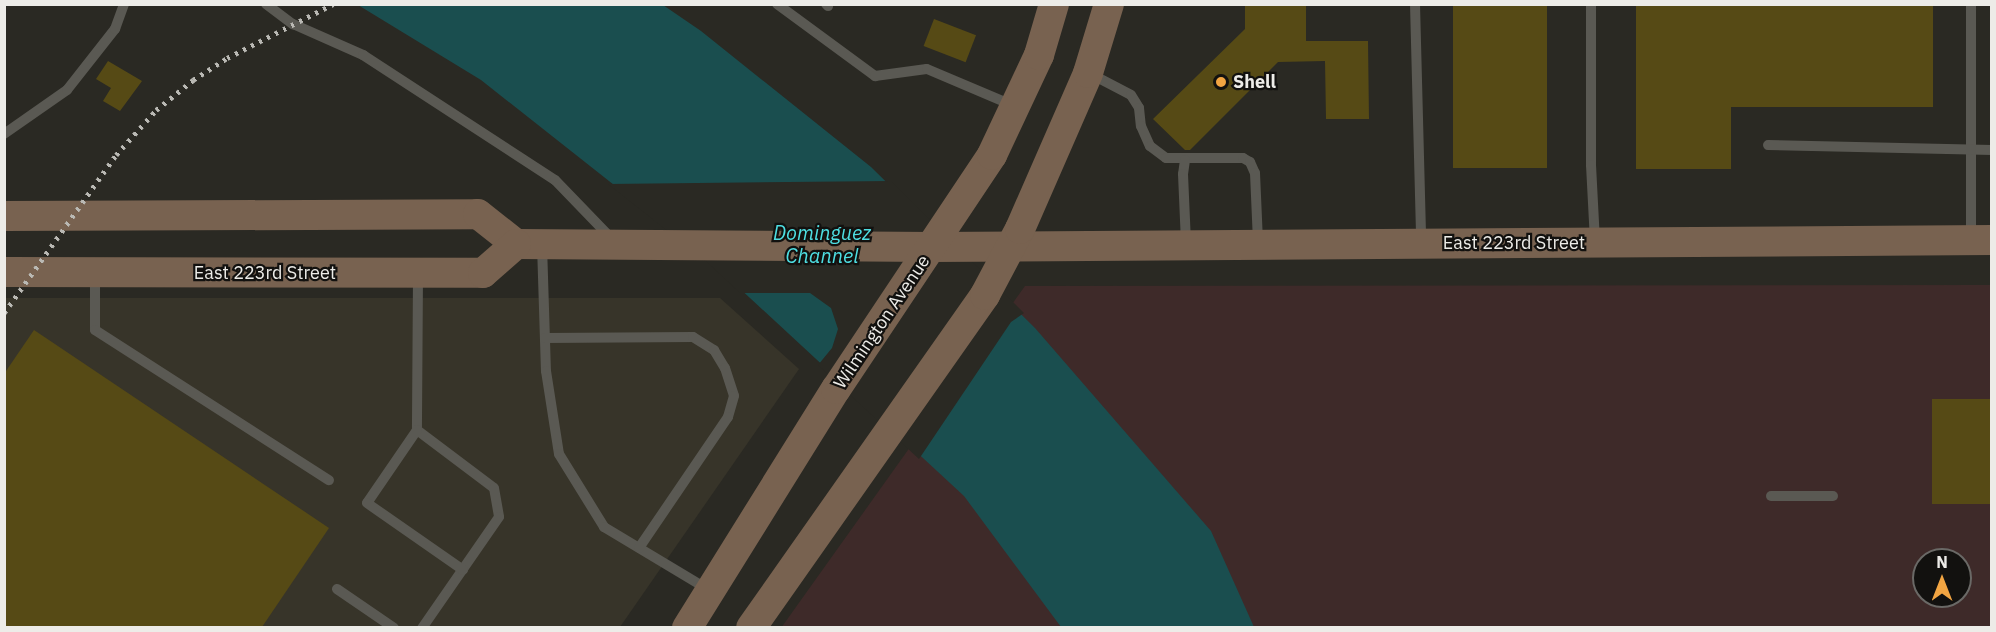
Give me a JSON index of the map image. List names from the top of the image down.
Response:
{
  "streets": {
    "main road": ["East 223rd Street", "Wilmington Avenue"]
  },
  "crossings": [
    ["East 223rd Street", "Wilmington Avenue"]
  ],
  "water": ["Dominguez Channel"],
  "places": ["Shell"],
  "north": "top"
}
